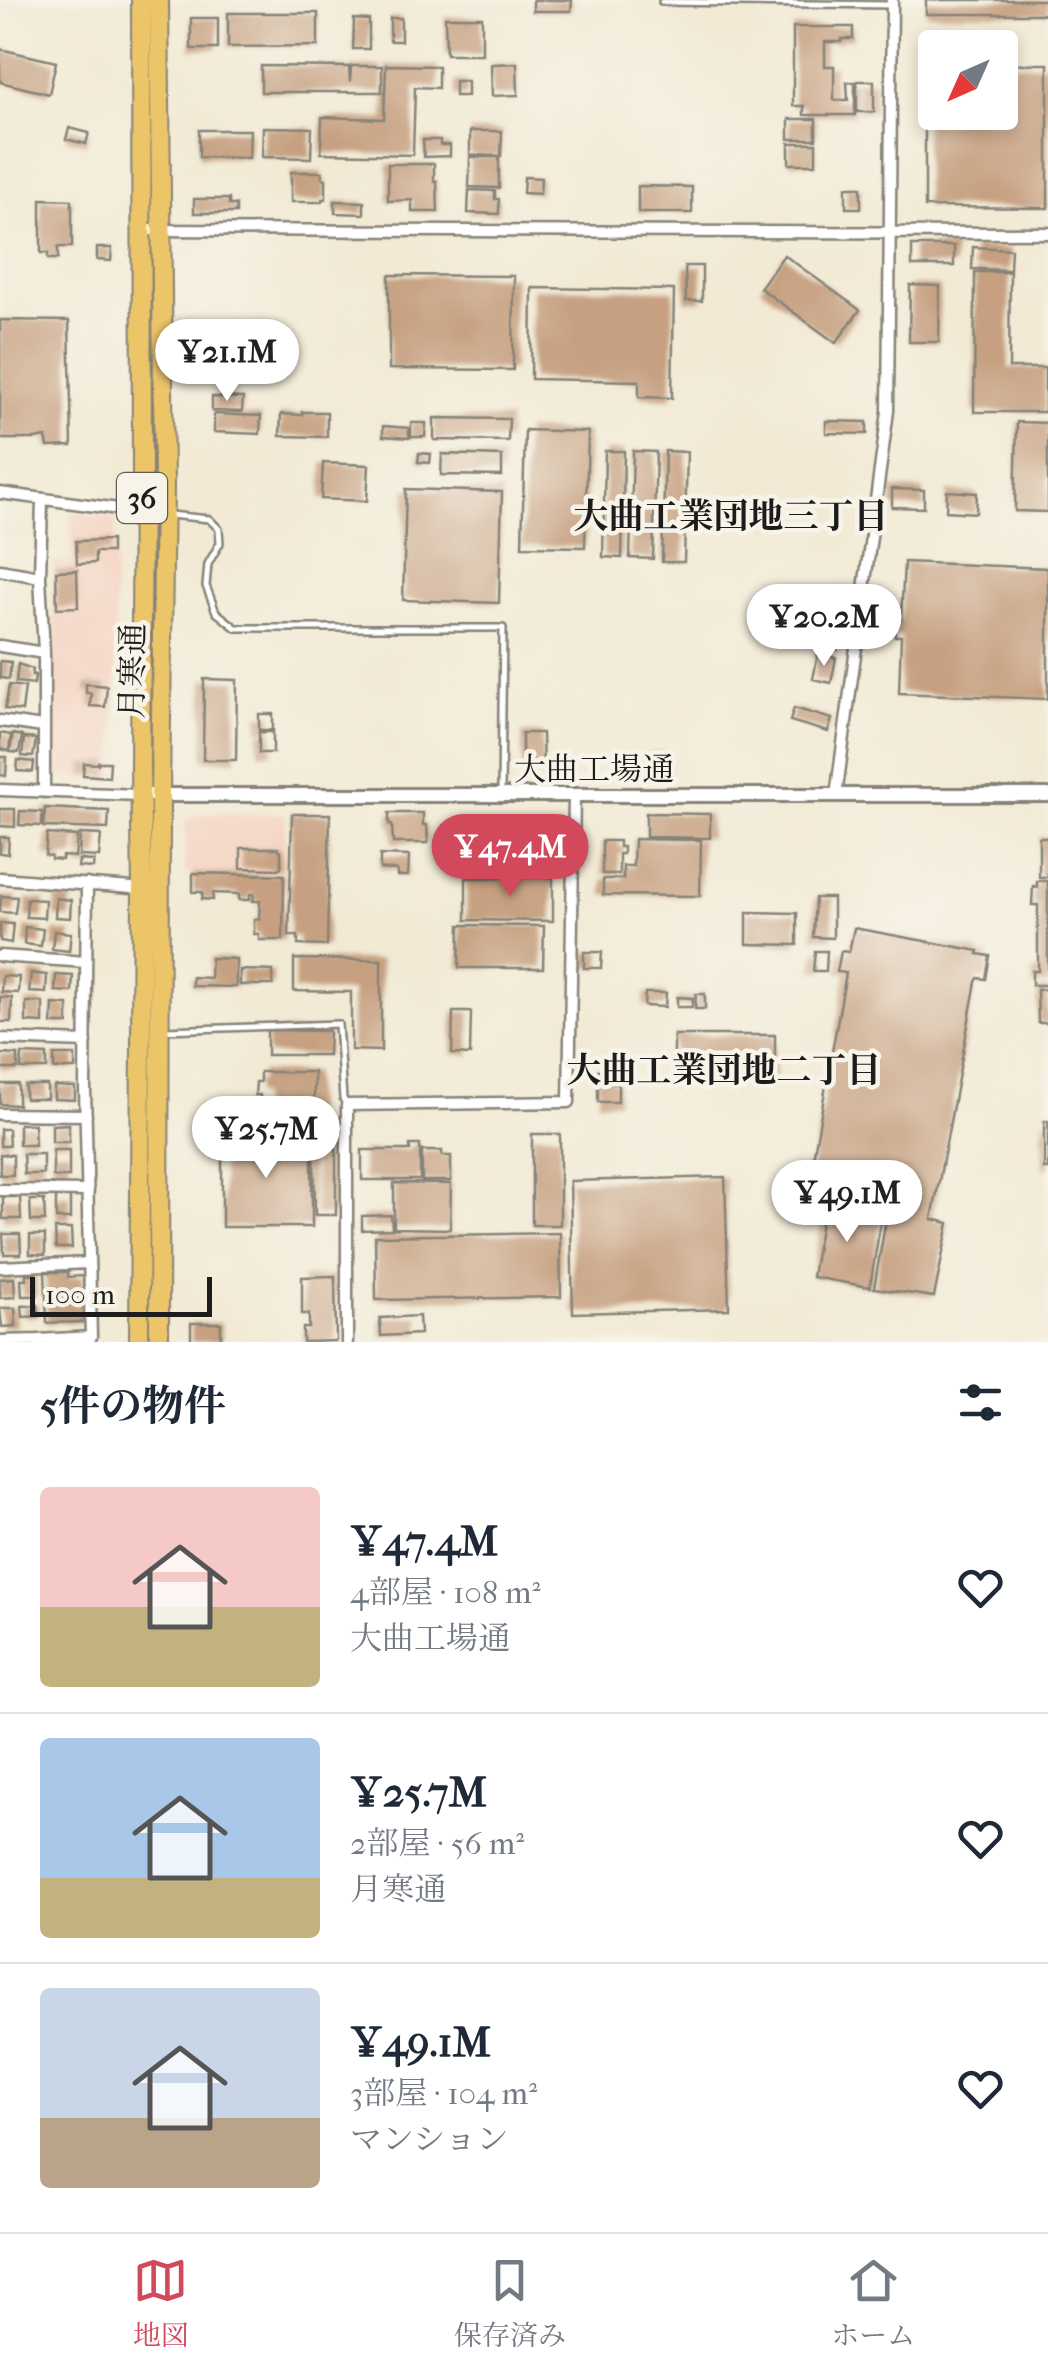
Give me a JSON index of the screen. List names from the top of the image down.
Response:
{
  "streets": {
    "highway": ["36", "月寒通"],
    "street": ["大曲工場通"]
  },
  "crossings": [
    ["月寒通", "大曲工場通"]
  ],
  "districts": ["大曲工業団地三丁目", "大曲工業団地二丁目"],
  "scale_bar": "100 m",
  "north": "bottom left",
  "page": {
    "price": [
      "¥21.1M",
      "¥20.2M",
      "¥47.4M",
      "¥25.7M",
      "¥49.1M"
    ],
    "scale": "100 m",
    "heading": "5件の物件",
    "list": [
      {
        "name": "¥47.4M",
        "note": "4部屋 · 108 m² · 大曲工場通"
      },
      {
        "name": "¥25.7M",
        "note": "2部屋 · 56 m² · 月寒通"
      },
      {
        "name": "¥49.1M",
        "note": "3部屋 · 104 m² · マンション"
      }
    ],
    "tabs": ["地図", "保存済み", "ホーム"]
  }
}
